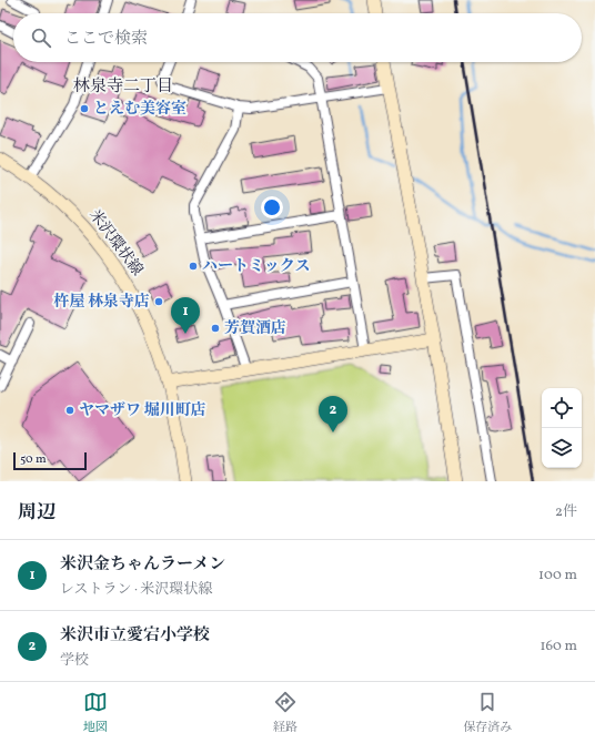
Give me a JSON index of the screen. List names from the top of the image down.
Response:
{
  "streets": {
    "street": ["米沢環状線"]
  },
  "districts": ["林泉寺二丁目"],
  "places": [
    "とえむ美容室",
    "ハートミックス",
    "杵屋 林泉寺店",
    "芳賀酒店",
    "ヤマザワ 堀川町店"
  ],
  "scale_bar": "50 m",
  "page": {
    "search": "ここで検索",
    "pins": ["1", "2"],
    "scale": "50 m",
    "heading": ["周辺", "2件"],
    "list": [
      {
        "mark": "1",
        "name": "米沢金ちゃんラーメン",
        "note": "レストラン · 米沢環状線",
        "value": "100 m"
      },
      {
        "mark": "2",
        "name": "米沢市立愛宕小学校",
        "note": "学校",
        "value": "160 m"
      }
    ],
    "nav": ["地図", "経路", "保存済み"]
  }
}
